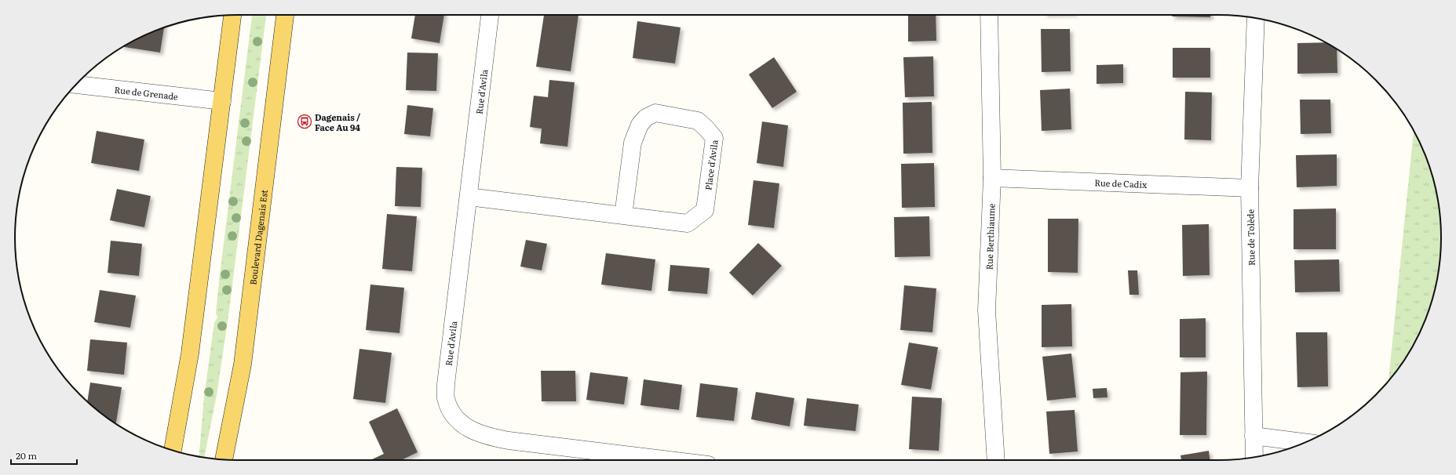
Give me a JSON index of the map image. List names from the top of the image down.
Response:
{
  "streets": {
    "main road": ["Boulevard Dagenais Est"],
    "street": [
      "Rue d'Avila",
      "Rue de Grenade",
      "Place d'Avila",
      "Rue de Cadix",
      "Rue Berthiaume",
      "Rue de Tolède"
    ]
  },
  "crossings": [
    ["Rue d'Avila", "Place d'Avila"],
    ["Rue de Cadix", "Rue Berthiaume"],
    ["Rue de Cadix", "Rue de Tolède"]
  ],
  "places": {
    "bus stop": ["Dagenais / Face Au 94"]
  },
  "scale_bar": "20 m"
}
